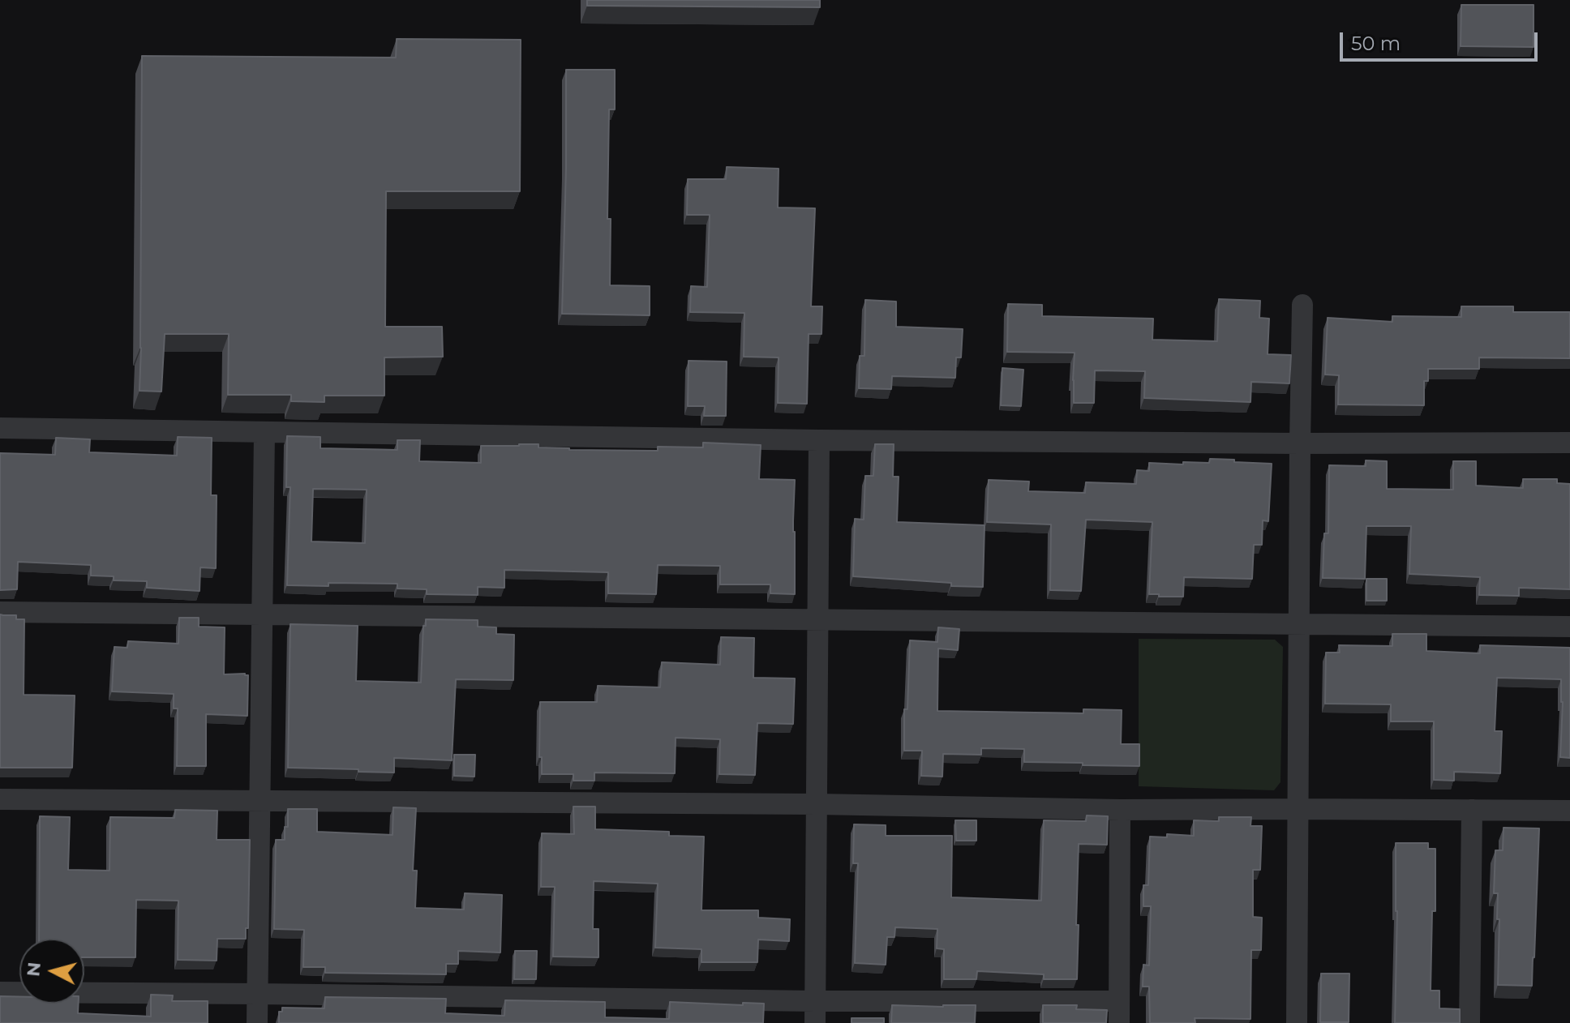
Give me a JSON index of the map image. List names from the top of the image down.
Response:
{
  "scale_bar": "50 m",
  "north": "left"
}
